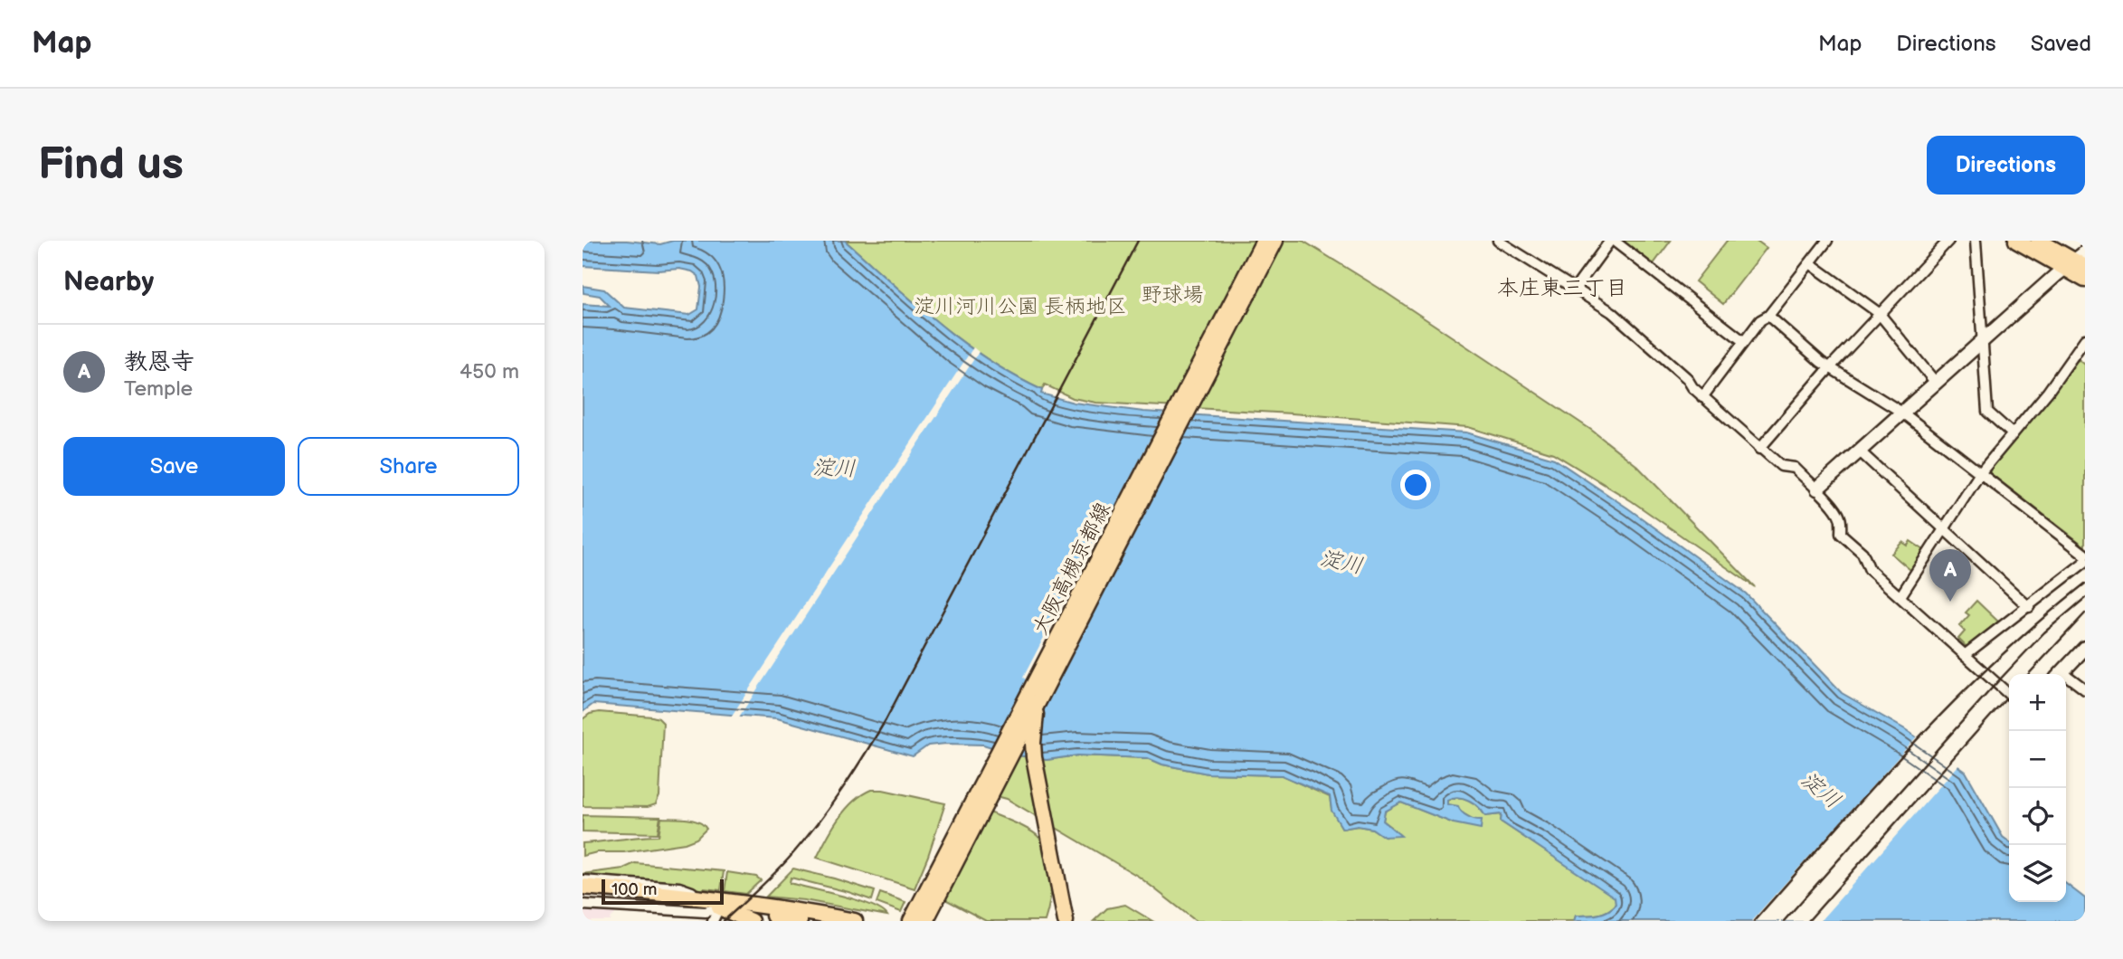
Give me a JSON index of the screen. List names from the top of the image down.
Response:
{
  "streets": {
    "main road": ["大阪高槻京都線"]
  },
  "districts": ["本庄東三丁目"],
  "water": ["淀川"],
  "parks": ["野球場", "淀川河川公園 長柄地区"],
  "scale_bar": "100 m",
  "page": {
    "header": "Map",
    "nav": ["Map", "Directions", "Saved"],
    "buttons": [
      "Directions",
      ["Save", "Share"]
    ],
    "title": "Find us",
    "heading": "Nearby",
    "list": [
      {
        "mark": "A",
        "name": "教恩寺",
        "note": "Temple",
        "value": "450 m"
      }
    ],
    "pins": "A",
    "map_buttons": ["+", "−"],
    "scale": "100 m"
  }
}
